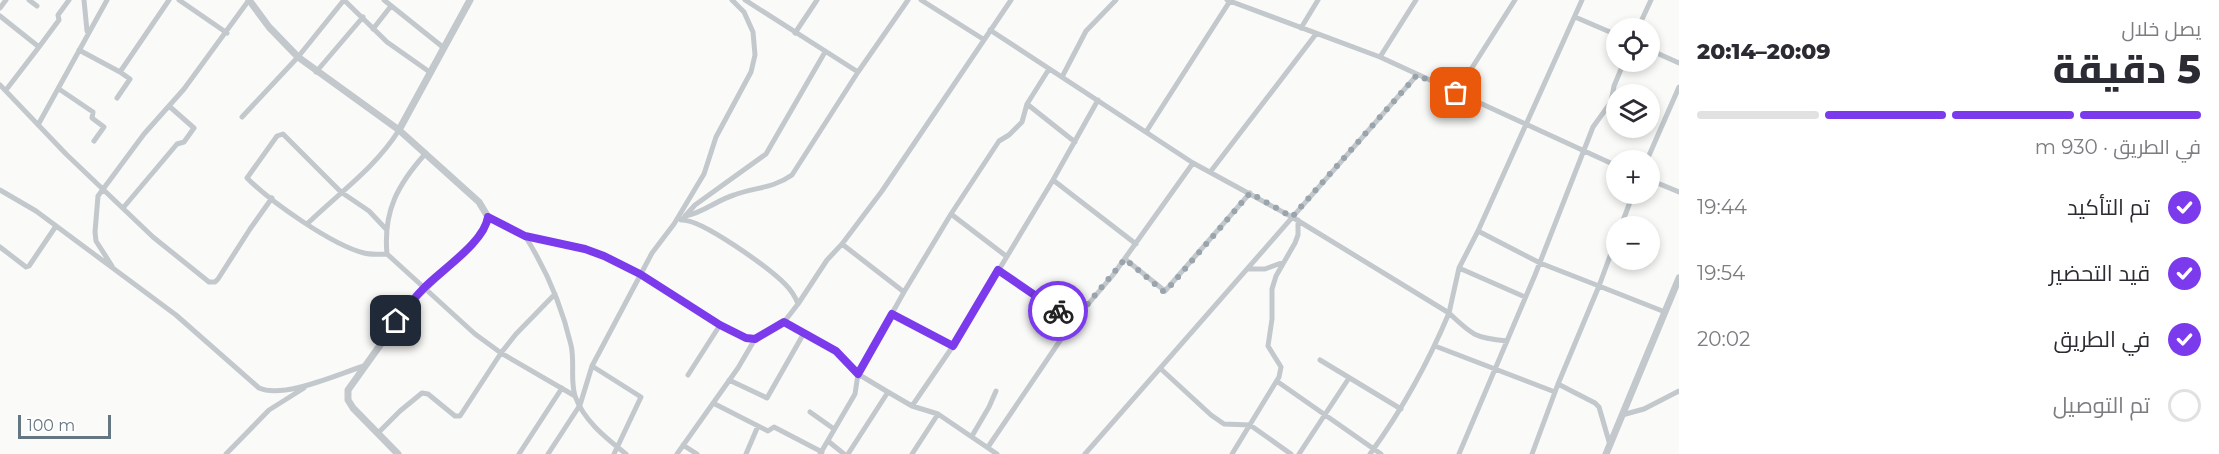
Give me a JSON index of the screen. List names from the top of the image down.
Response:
{
  "scale_bar": "100 m",
  "page": {
    "heading": ["5 دقيقة", "يصل خلال", "20:09–20:14"],
    "map_buttons": ["+", "−"],
    "bar": "في الطريق · 930 m",
    "list": [
      ["تم التأكيد", "19:44"],
      ["قيد التحضير", "19:54"],
      ["في الطريق", "20:02"],
      "تم التوصيل"
    ],
    "scale": "100 m"
  }
}
